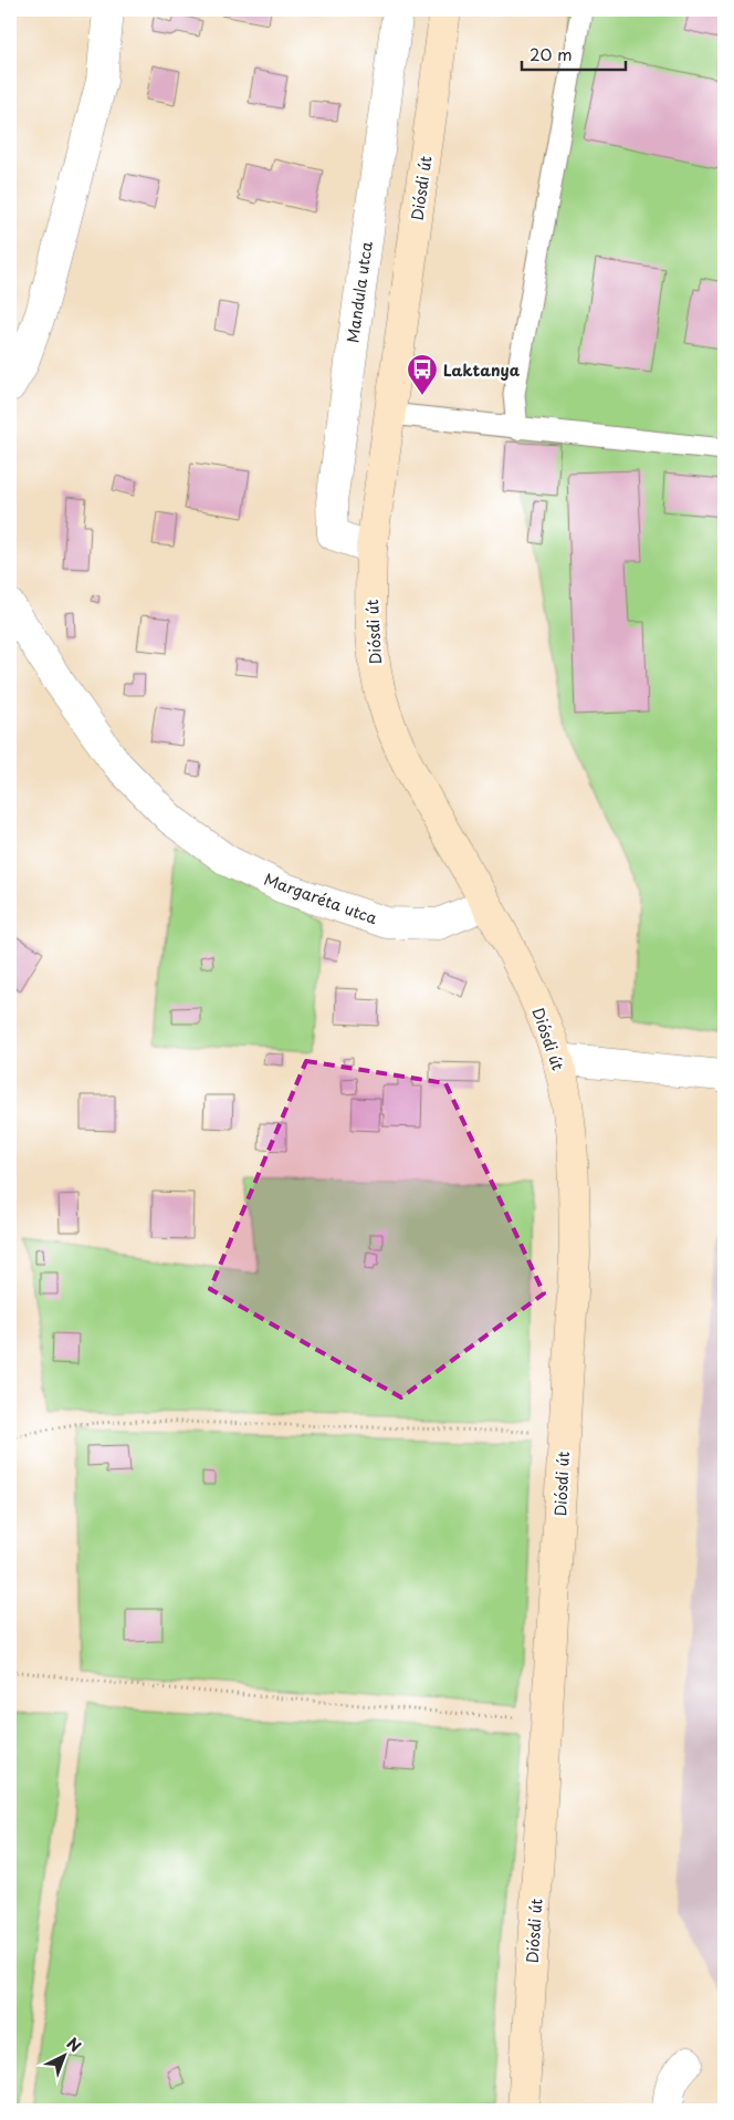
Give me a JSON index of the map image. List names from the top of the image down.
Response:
{
  "streets": {
    "main road": ["Diósdi út"],
    "street": ["Mandula utca", "Margaréta utca"]
  },
  "crossings": [
    ["Diósdi út", "Mandula utca"],
    ["Diósdi út", "Margaréta utca"]
  ],
  "places": {
    "bus stop": ["Laktanya"]
  },
  "scale_bar": "20 m",
  "north": "top right"
}
